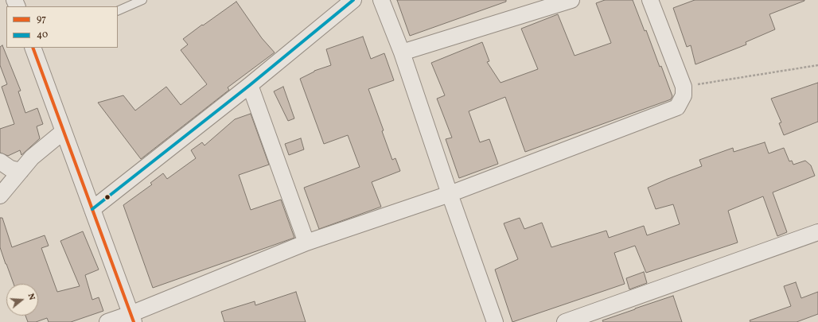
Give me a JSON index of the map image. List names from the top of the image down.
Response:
{
  "lines": ["transit line 40", "transit line 97"],
  "legend": ["97", "40"],
  "north": "right"
}
